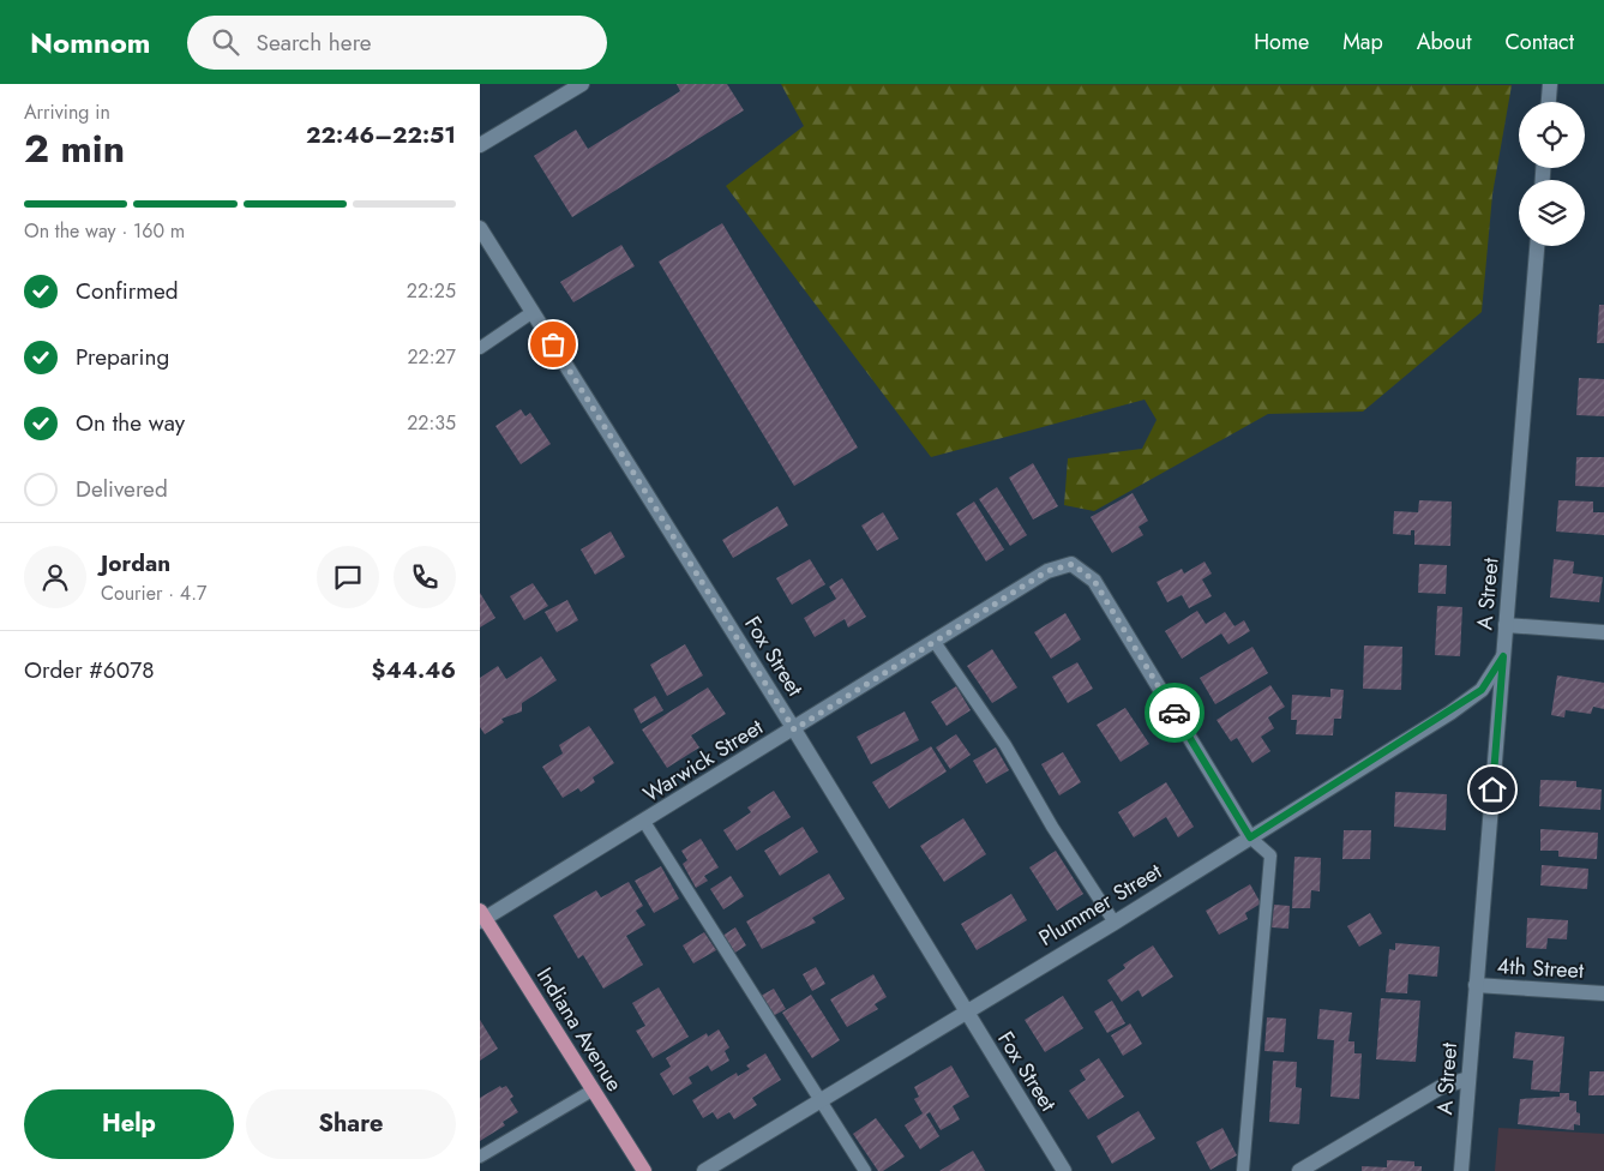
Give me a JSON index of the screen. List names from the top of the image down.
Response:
{
  "streets": {
    "main road": ["Indiana Avenue"],
    "street": [
      "A Street",
      "Fox Street",
      "Warwick Street",
      "Plummer Street",
      "4th Street"
    ]
  },
  "crossings": [
    ["A Street", "Plummer Street"],
    ["A Street", "4th Street"],
    ["Fox Street", "Warwick Street"],
    ["Fox Street", "Plummer Street"],
    ["Warwick Street", "Plummer Street"],
    ["Warwick Street", "Indiana Avenue"]
  ],
  "page": {
    "header": "Nomnom",
    "search": "Search here",
    "nav": [
      "Home",
      "Map",
      "About",
      "Contact"
    ],
    "heading": ["2 min", "Arriving in", "22:46–22:51"],
    "panel": [
      "Jordan",
      "Courier · 4.7",
      "Order #6078",
      "$44.46"
    ],
    "bar": "On the way · 160 m",
    "list": [
      ["Confirmed", "22:25"],
      ["Preparing", "22:27"],
      ["On the way", "22:35"],
      "Delivered"
    ],
    "buttons": ["Help", "Share"]
  }
}
